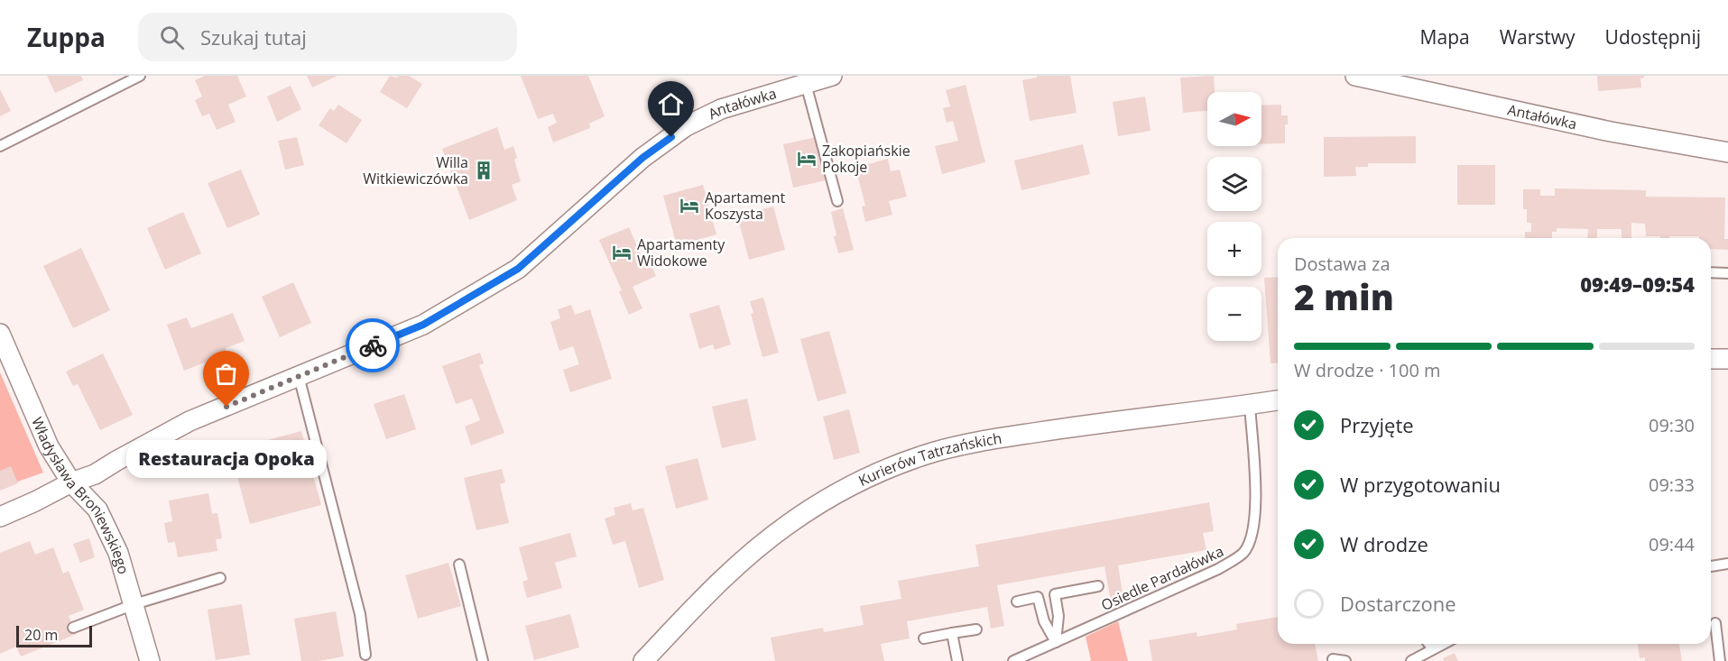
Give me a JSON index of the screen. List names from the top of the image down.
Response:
{
  "streets": {
    "street": ["Antałówka", "Kurierów Tatrzańskich", "Władysława Broniewskiego"],
    "lane": ["Osiedle Pardałówka"]
  },
  "crossings": [
    ["Antałówka", "Władysława Broniewskiego"],
    ["Kurierów Tatrzańskich", "Osiedle Pardałówka"]
  ],
  "places": {
    "hotel": ["Zakopiańskie Pokoje", "Apartament Koszysta", "Apartamenty Widokowe"],
    "building": ["Willa Witkiewiczówka"],
    "other": ["Restauracja Opoka"]
  },
  "scale_bar": "20 m",
  "north": "right",
  "page": {
    "header": "Zuppa",
    "search": "Szukaj tutaj",
    "nav": ["Mapa", "Warstwy", "Udostępnij"],
    "map_buttons": ["+", "−"],
    "heading": ["2 min", "Dostawa za", "09:49–09:54"],
    "bar": "W drodze · 100 m",
    "list": [
      ["Przyjęte", "09:30"],
      ["W przygotowaniu", "09:33"],
      ["W drodze", "09:44"],
      "Dostarczone"
    ],
    "bubble": "Restauracja Opoka",
    "scale": "20 m"
  }
}
